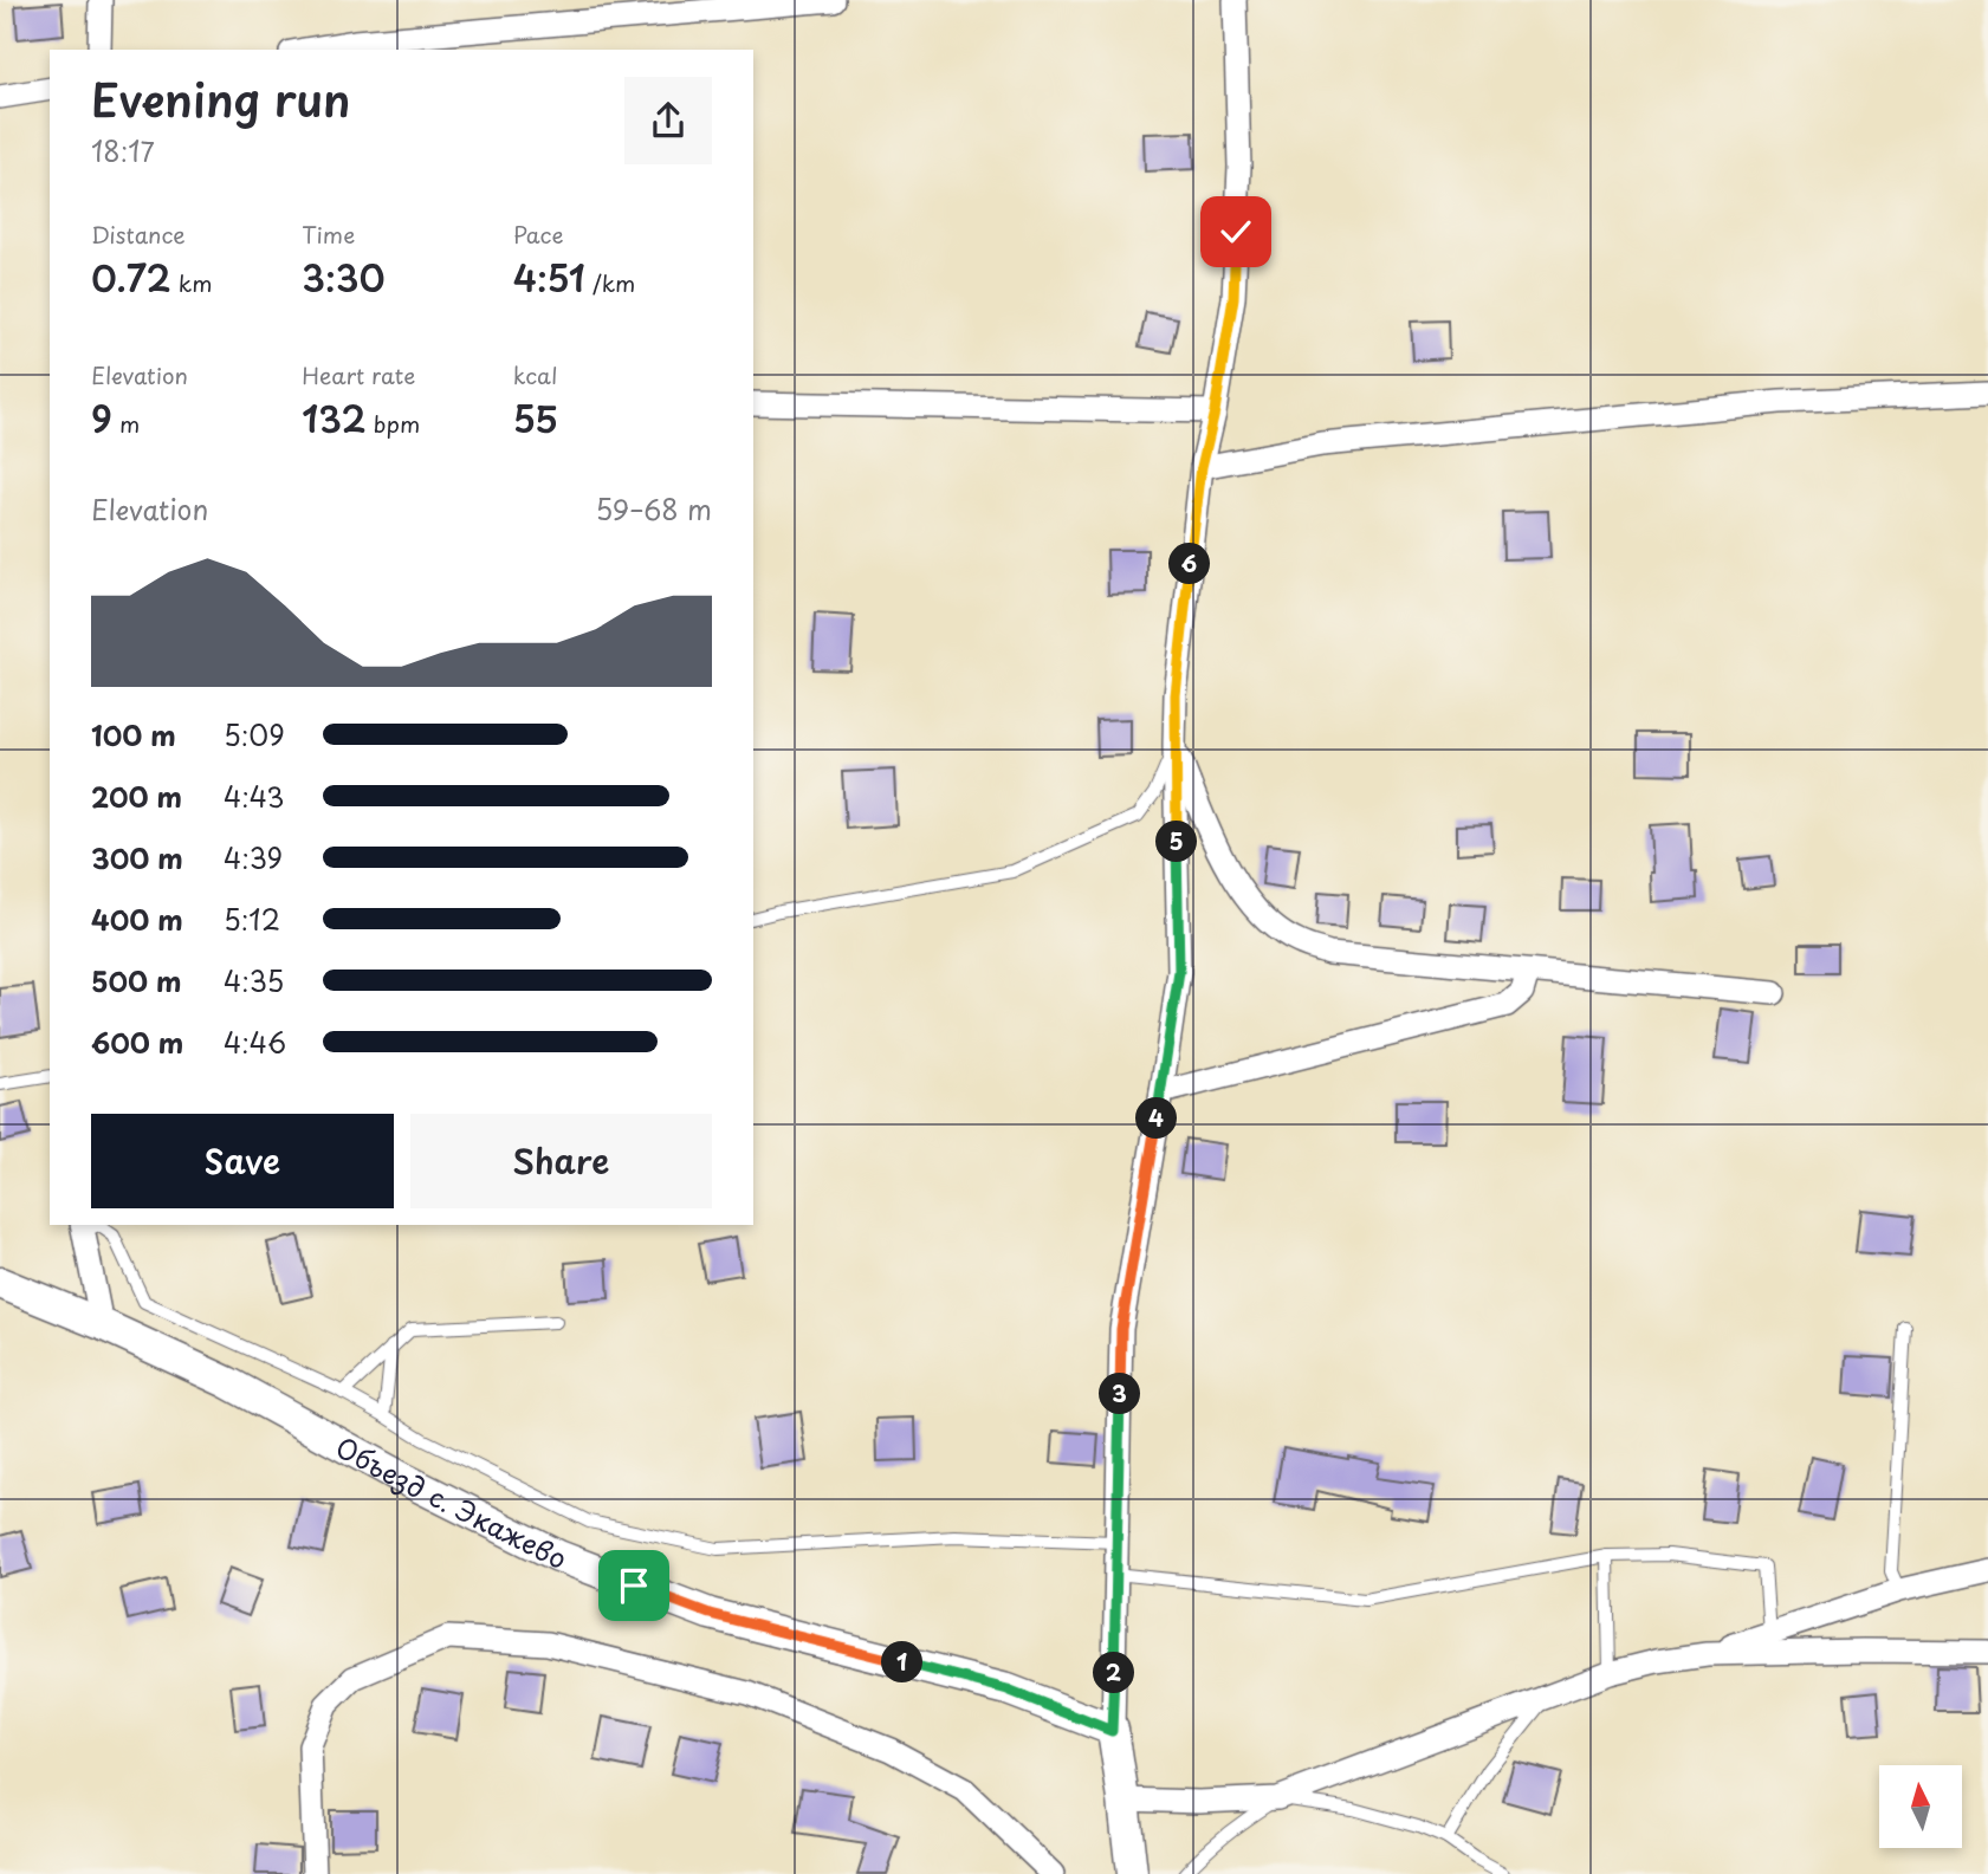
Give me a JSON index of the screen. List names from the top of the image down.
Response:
{
  "streets": {
    "main road": ["Объезд с. Экажево"]
  },
  "north": "top",
  "page": {
    "heading": ["Evening run", "18:17"],
    "stats": [
      ["Distance", "0.72 km"],
      ["Time", "3:30"],
      ["Pace", "4:51 /km"],
      ["Elevation", "9 m"],
      ["Heart rate", "132 bpm"],
      ["kcal", "55"]
    ],
    "chart": ["Elevation", "59–68 m"],
    "pins": [
      "6",
      "5",
      "4",
      "3",
      "1",
      "2"
    ],
    "list": [
      {
        "name": "100 m",
        "note": "5:09"
      },
      {
        "name": "200 m",
        "note": "4:43"
      },
      {
        "name": "300 m",
        "note": "4:39"
      },
      {
        "name": "400 m",
        "note": "5:12"
      },
      {
        "name": "500 m",
        "note": "4:35"
      },
      {
        "name": "600 m",
        "note": "4:46"
      }
    ],
    "buttons": ["Save", "Share"]
  }
}
